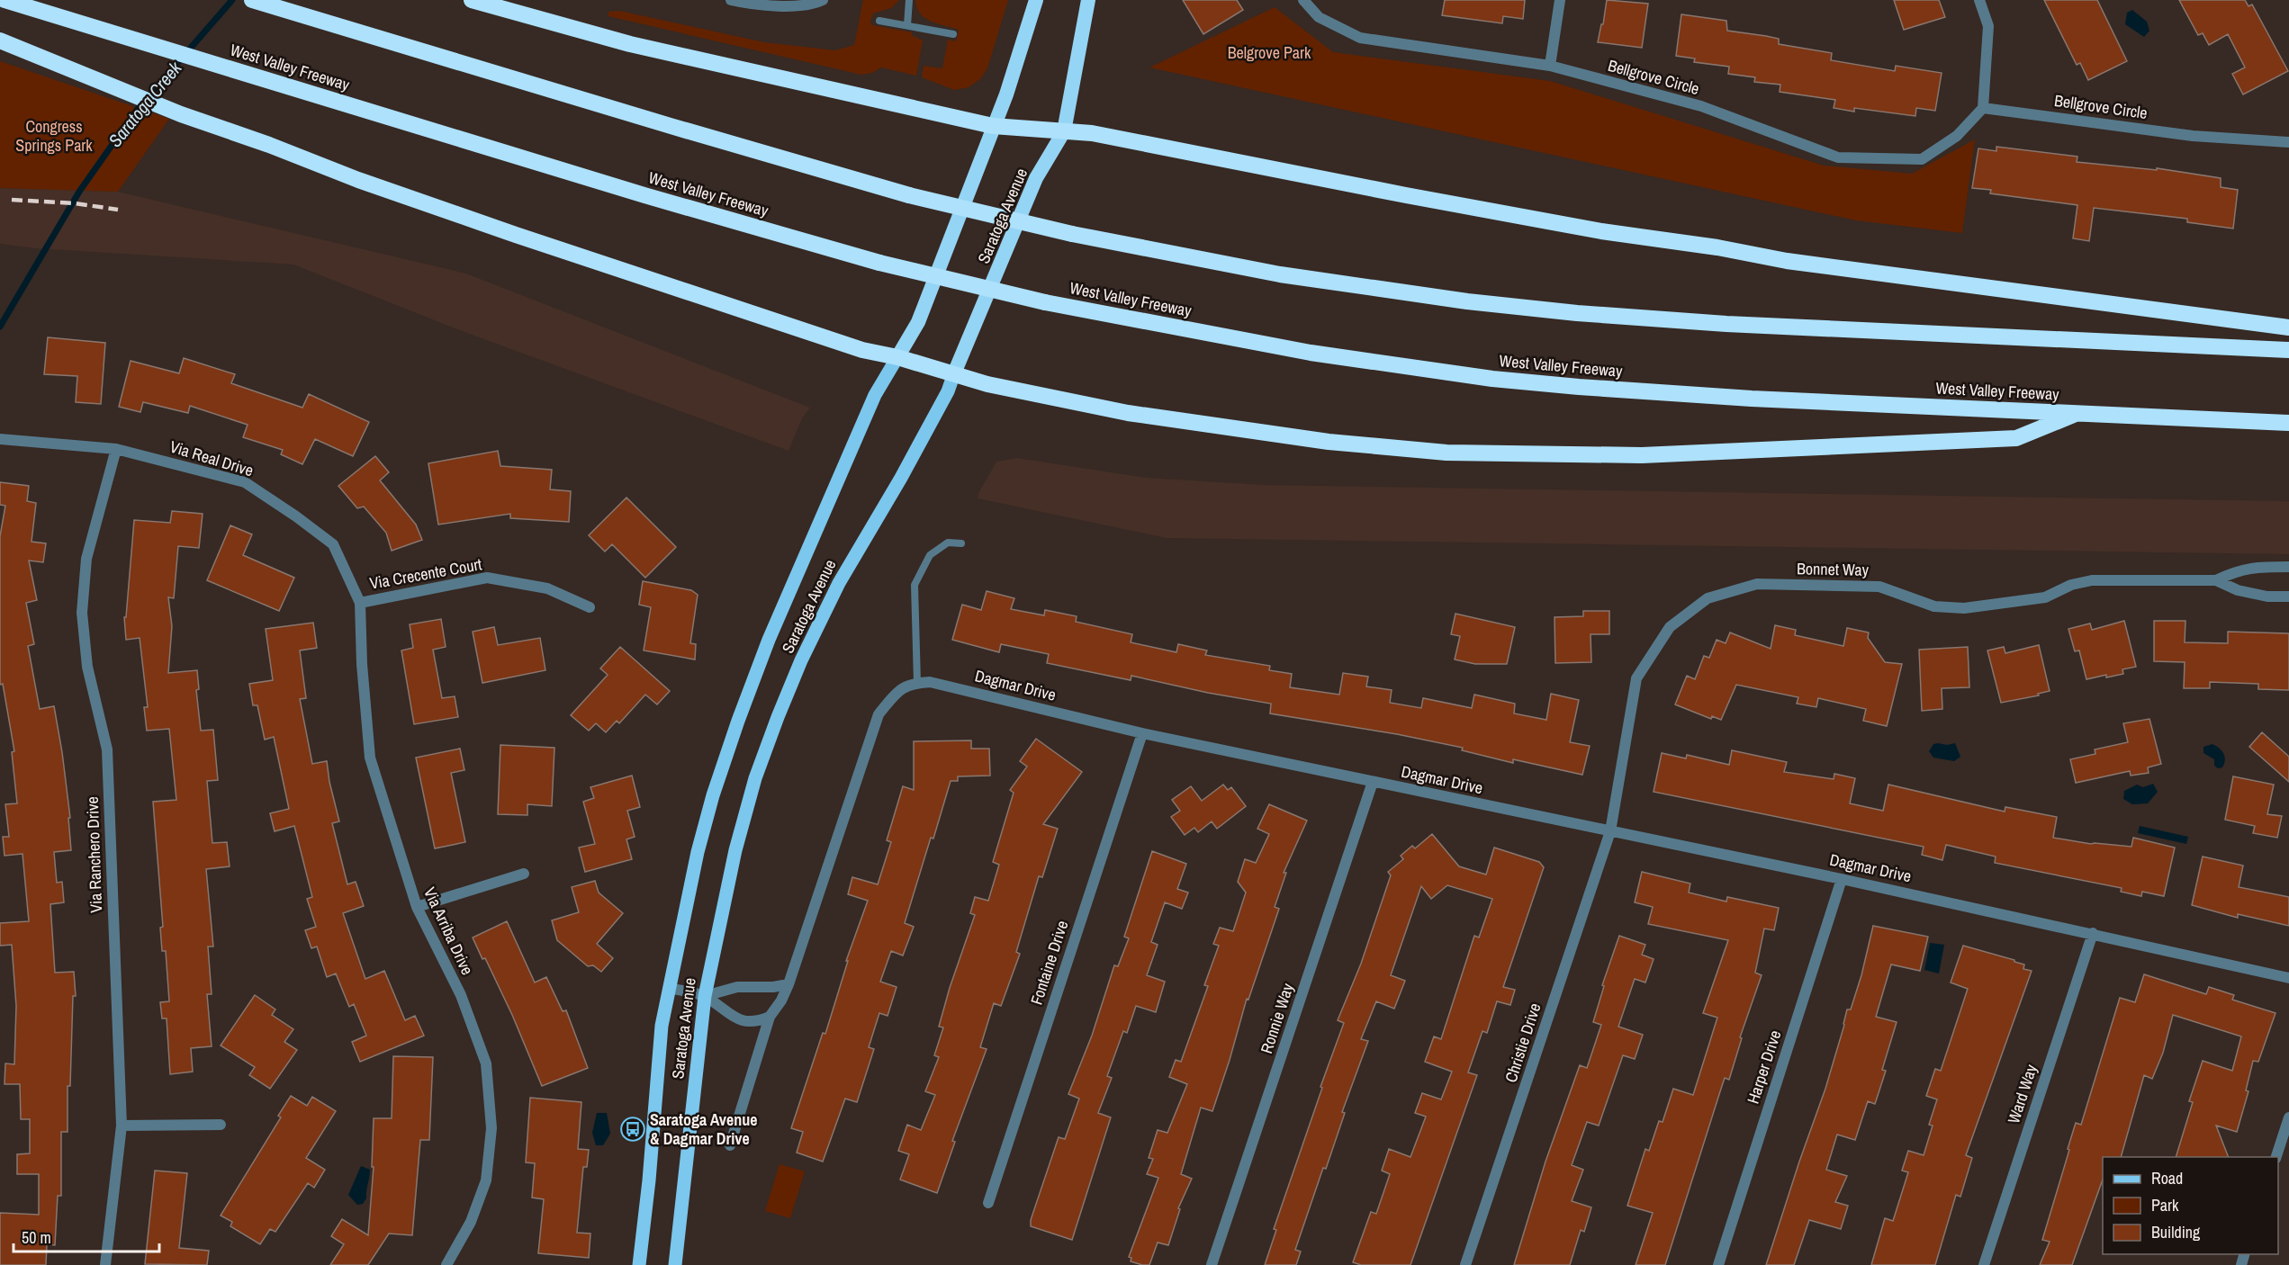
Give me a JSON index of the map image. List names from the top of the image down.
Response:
{
  "streets": {
    "highway": ["West Valley Freeway", "Saratoga Avenue"],
    "street": [
      "Bellgrove Circle",
      "Via Real Drive",
      "Bonnet Way",
      "Via Crecente Court",
      "Dagmar Drive",
      "Via Ranchero Drive",
      "Via Arriba Drive",
      "Fontaine Drive",
      "Ronnie Way",
      "Christie Drive",
      "Harper Drive",
      "Ward Way"
    ]
  },
  "crossings": [
    ["Via Real Drive", "Via Crecente Court"],
    ["Via Real Drive", "Via Ranchero Drive"],
    ["Via Real Drive", "Via Arriba Drive"],
    ["Bonnet Way", "Dagmar Drive"],
    ["Bonnet Way", "Christie Drive"],
    ["Via Crecente Court", "Via Arriba Drive"],
    ["Dagmar Drive", "Fontaine Drive"],
    ["Dagmar Drive", "Ronnie Way"],
    ["Dagmar Drive", "Christie Drive"],
    ["Dagmar Drive", "Harper Drive"],
    ["Dagmar Drive", "Ward Way"]
  ],
  "water": ["Saratoga Creek"],
  "parks": ["Belgrove Park", "Congress Springs Park"],
  "places": {
    "bus stop": ["Saratoga Avenue & Dagmar Drive"]
  },
  "legend": ["Road", "Park", "Building"],
  "scale_bar": "50 m"
}
